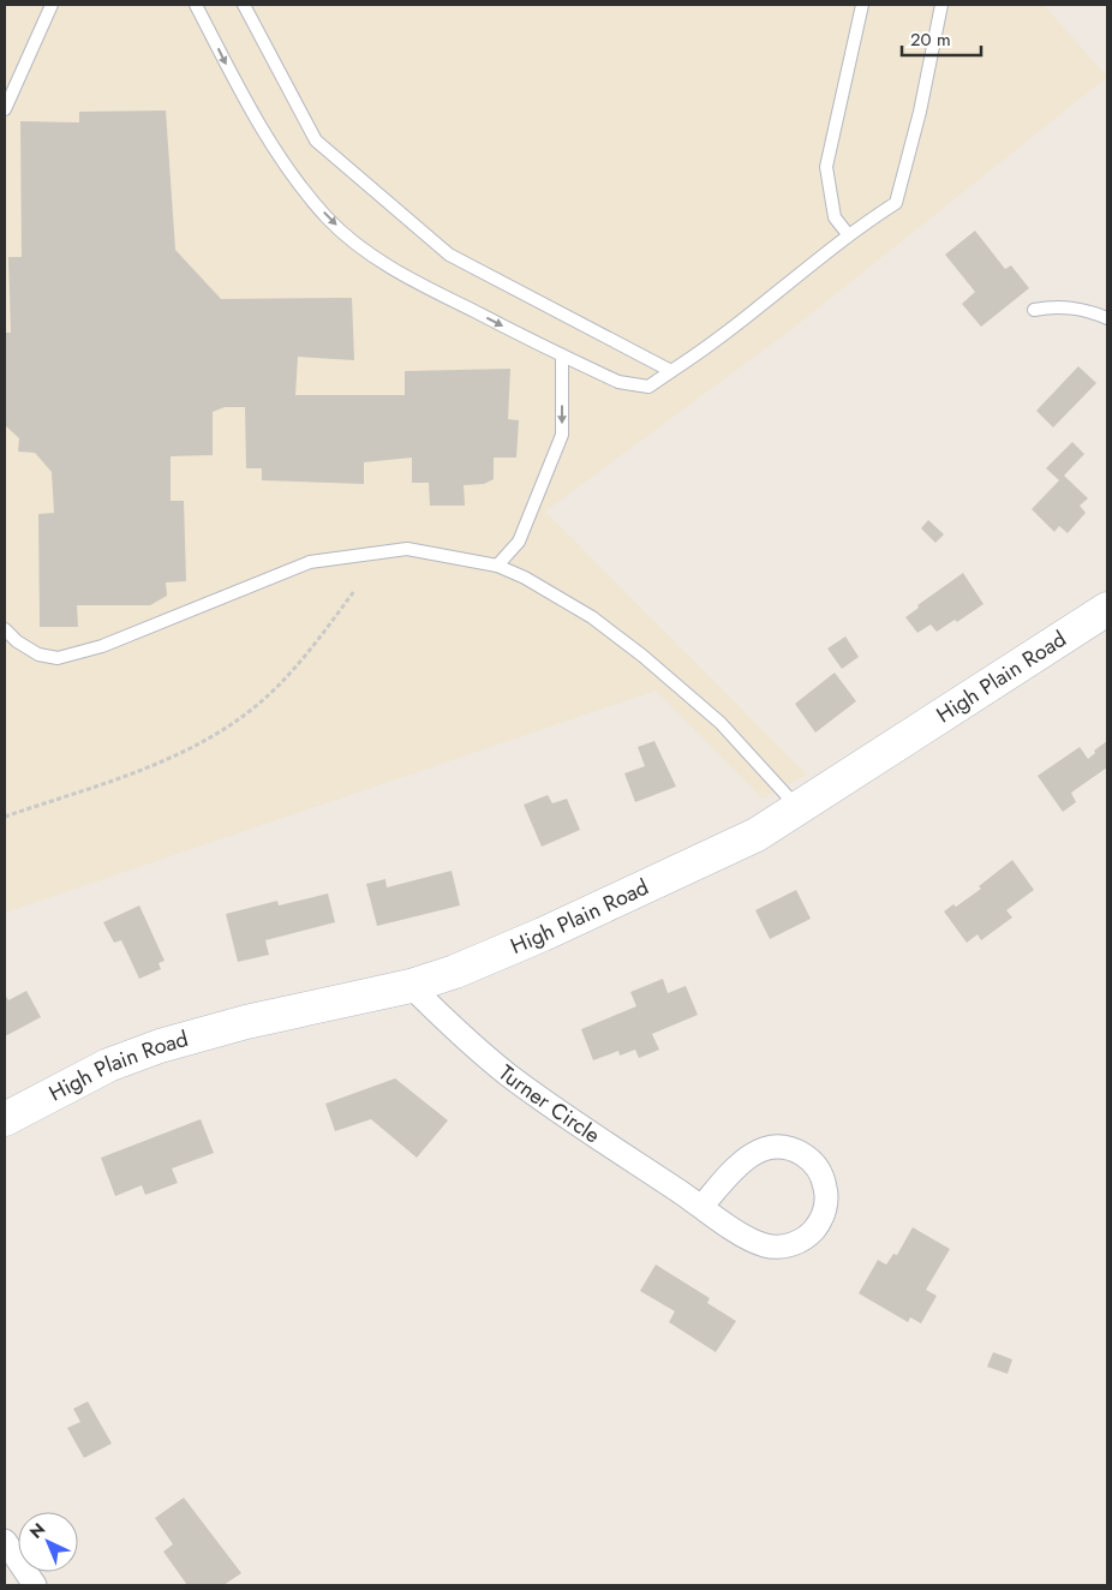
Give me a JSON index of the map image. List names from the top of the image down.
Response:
{
  "streets": {
    "street": ["High Plain Road", "Turner Circle"]
  },
  "crossings": [
    ["High Plain Road", "Turner Circle"]
  ],
  "scale_bar": "20 m",
  "north": "top left"
}
